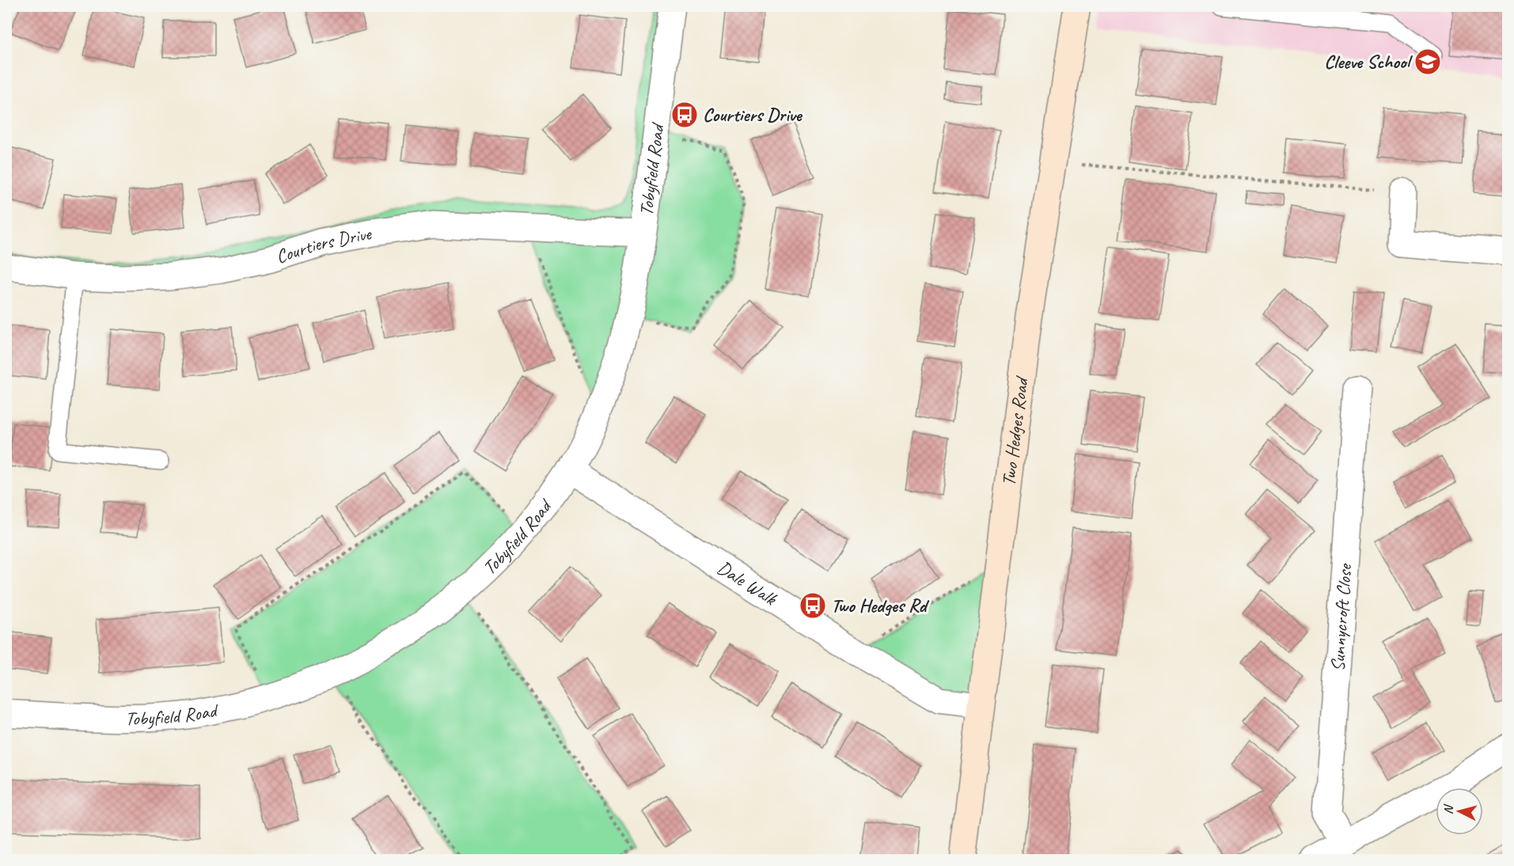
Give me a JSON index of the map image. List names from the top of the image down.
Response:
{
  "streets": {
    "street": [
      "Tobyfield Road",
      "Courtiers Drive",
      "Two Hedges Road",
      "Dale Walk",
      "Sunnycroft Close"
    ]
  },
  "crossings": [
    ["Tobyfield Road", "Courtiers Drive"],
    ["Tobyfield Road", "Dale Walk"],
    ["Two Hedges Road", "Dale Walk"]
  ],
  "places": {
    "school or university": ["Cleeve School"],
    "bus stop": ["Courtiers Drive", "Two Hedges Rd"]
  },
  "north": "left"
}
